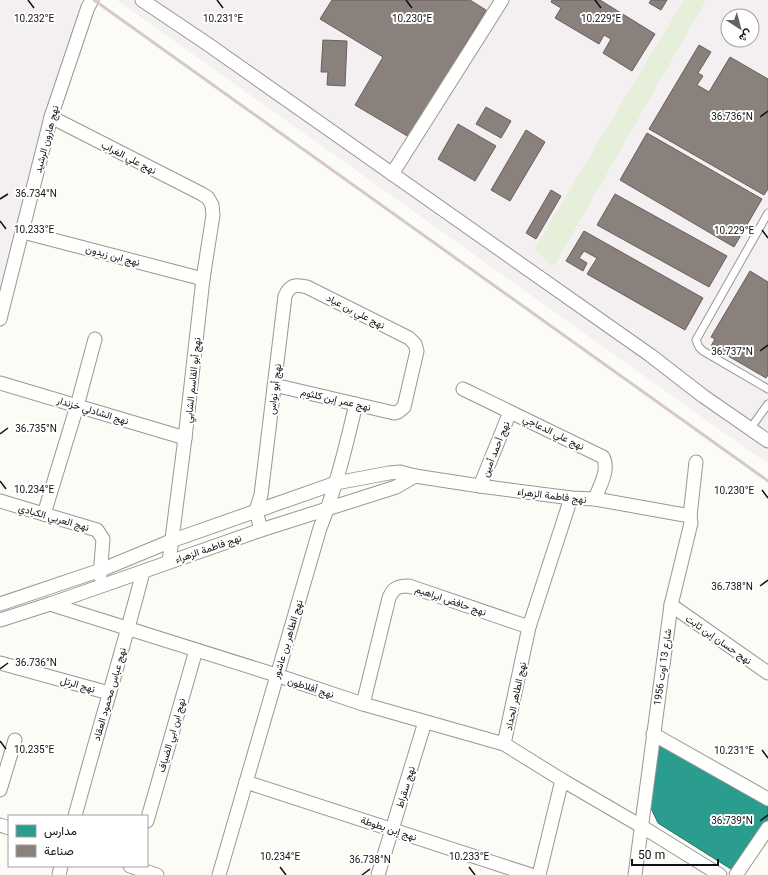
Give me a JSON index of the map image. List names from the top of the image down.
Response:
{
  "streets": {
    "street": [
      "نهج هارون الرشيد",
      "نهج علي الغراب",
      "نهج ابن زيدون",
      "نهج علي بن عياد",
      "نهج أبو القاسم الشابي",
      "نهج أبو نواس",
      "نهج عمر إبن كلثوم",
      "نهج الشادلي خزندار",
      "نهج علي الدعاجي",
      "نهج أحمد أمين",
      "نهج فاطمة الزهراء",
      "نهج العربي الكبادي",
      "نهج حافض ابراهيم",
      "نهج الطاهر بن عاشور",
      "نهج حسان إبن ثابت",
      "شارع 13 اوت 1956",
      "نهج الرتل",
      "نهج أفلاطون",
      "نهج عباس محمود العقاد",
      "نهج الطاهر الحداد",
      "نهج ابن ابي الضياف",
      "نهج سقراط",
      "نهج إبن بطوطة"
    ]
  },
  "crossings": [
    ["نهج هارون الرشيد", "نهج علي الغراب"],
    ["نهج هارون الرشيد", "نهج ابن زيدون"],
    ["نهج علي الغراب", "نهج أبو القاسم الشابي"],
    ["نهج ابن زيدون", "نهج أبو القاسم الشابي"],
    ["نهج علي بن عياد", "نهج أبو نواس"],
    ["نهج علي بن عياد", "نهج عمر إبن كلثوم"],
    ["نهج أبو القاسم الشابي", "نهج الشادلي خزندار"],
    ["نهج أبو القاسم الشابي", "نهج فاطمة الزهراء"],
    ["نهج أبو نواس", "نهج عمر إبن كلثوم"],
    ["نهج أبو نواس", "نهج فاطمة الزهراء"],
    ["نهج عمر إبن كلثوم", "نهج الطاهر بن عاشور"],
    ["نهج علي الدعاجي", "نهج أحمد أمين"],
    ["نهج علي الدعاجي", "نهج فاطمة الزهراء"],
    ["نهج أحمد أمين", "نهج فاطمة الزهراء"],
    ["نهج فاطمة الزهراء", "نهج العربي الكبادي"],
    ["نهج فاطمة الزهراء", "نهج الطاهر بن عاشور"],
    ["نهج فاطمة الزهراء", "شارع 13 اوت 1956"],
    ["نهج فاطمة الزهراء", "نهج أفلاطون"],
    ["نهج فاطمة الزهراء", "نهج عباس محمود العقاد"],
    ["نهج فاطمة الزهراء", "نهج الطاهر الحداد"],
    ["نهج حافض ابراهيم", "نهج أفلاطون"],
    ["نهج حافض ابراهيم", "نهج الطاهر الحداد"],
    ["نهج الطاهر بن عاشور", "نهج أفلاطون"],
    ["نهج الطاهر بن عاشور", "نهج إبن بطوطة"],
    ["نهج حسان إبن ثابت", "شارع 13 اوت 1956"],
    ["شارع 13 اوت 1956", "نهج الطاهر الحداد"],
    ["نهج الرتل", "نهج عباس محمود العقاد"],
    ["نهج أفلاطون", "نهج عباس محمود العقاد"],
    ["نهج أفلاطون", "نهج الطاهر الحداد"],
    ["نهج أفلاطون", "نهج ابن ابي الضياف"],
    ["نهج أفلاطون", "نهج سقراط"],
    ["نهج سقراط", "نهج إبن بطوطة"]
  ],
  "legend": ["مدارس", "صناعة"],
  "scale_bar": "50 m",
  "north": "bottom right",
  "coordinates": [
    "10.232°E",
    "10.231°E",
    "10.230°E",
    "10.229°E",
    "36.736°N",
    "36.734°N",
    "10.233°E",
    "36.737°N",
    "36.735°N",
    "10.234°E",
    "36.738°N",
    "10.235°E",
    "36.739°N"
  ]
}
